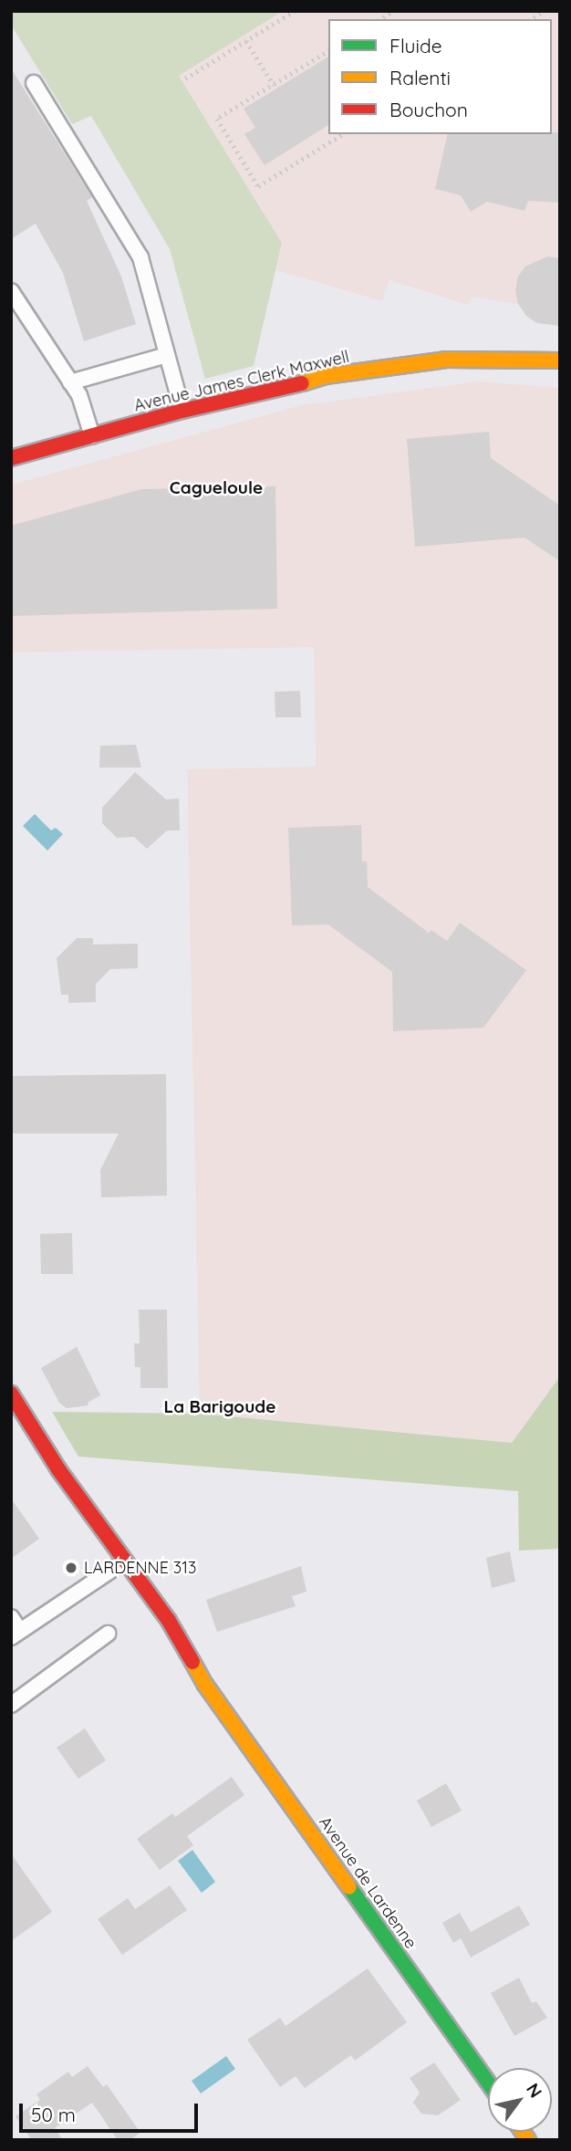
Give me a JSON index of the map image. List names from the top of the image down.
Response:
{
  "streets": {
    "main road": ["Avenue James Clerk Maxwell", "Avenue de Lardenne"]
  },
  "districts": ["Cagueloule", "La Barigoude"],
  "places": ["LARDENNE 313"],
  "legend": ["Fluide", "Ralenti", "Bouchon"],
  "scale_bar": "50 m",
  "north": "top right"
}
